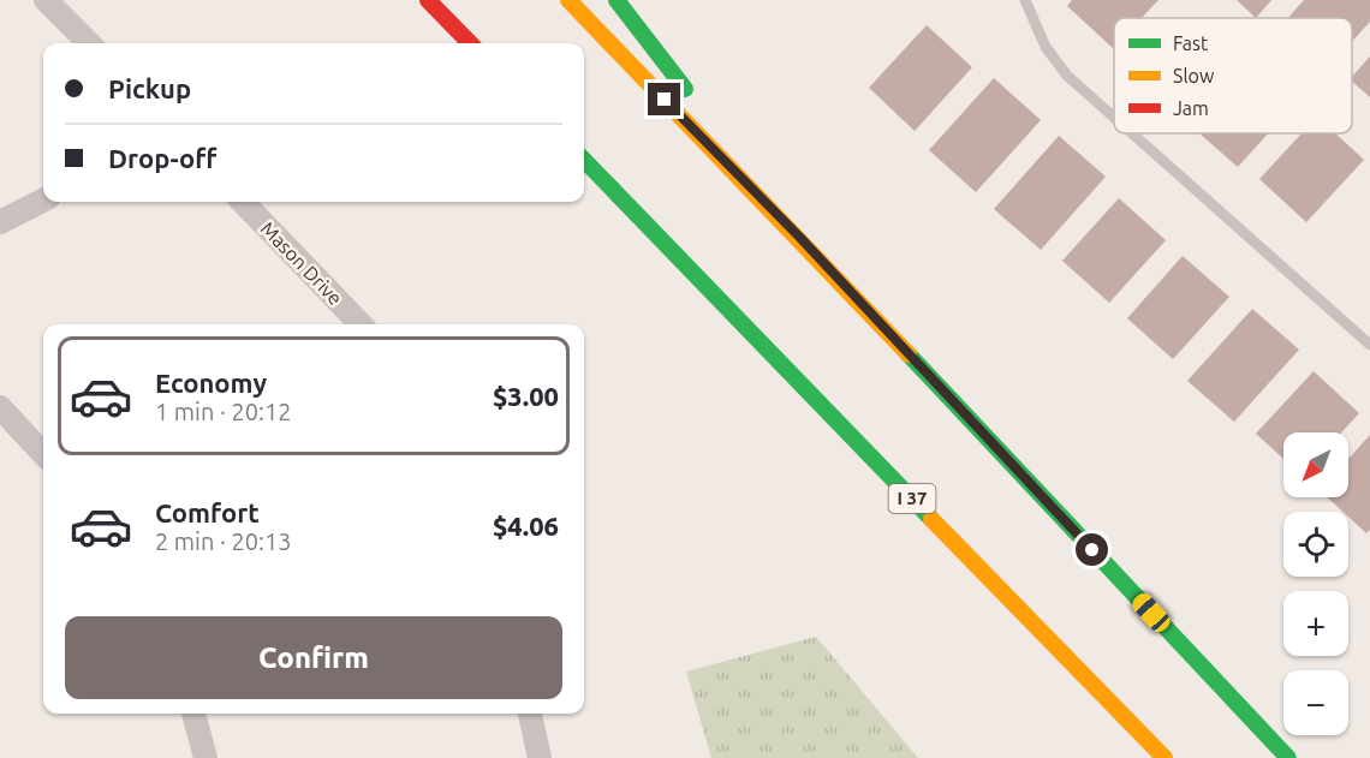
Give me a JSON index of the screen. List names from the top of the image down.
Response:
{
  "streets": {
    "highway": ["I 37"],
    "street": ["Mason Drive"]
  },
  "legend": ["Fast", "Slow", "Jam"],
  "north": "bottom left",
  "page": {
    "banner": ["Pickup", "Drop-off"],
    "list": [
      {
        "name": "Economy",
        "note": "1 min · 20:12",
        "value": "$3.00"
      },
      {
        "name": "Comfort",
        "note": "2 min · 20:13",
        "value": "$4.06"
      }
    ],
    "map_buttons": ["+", "−"],
    "buttons": "Confirm"
  }
}
